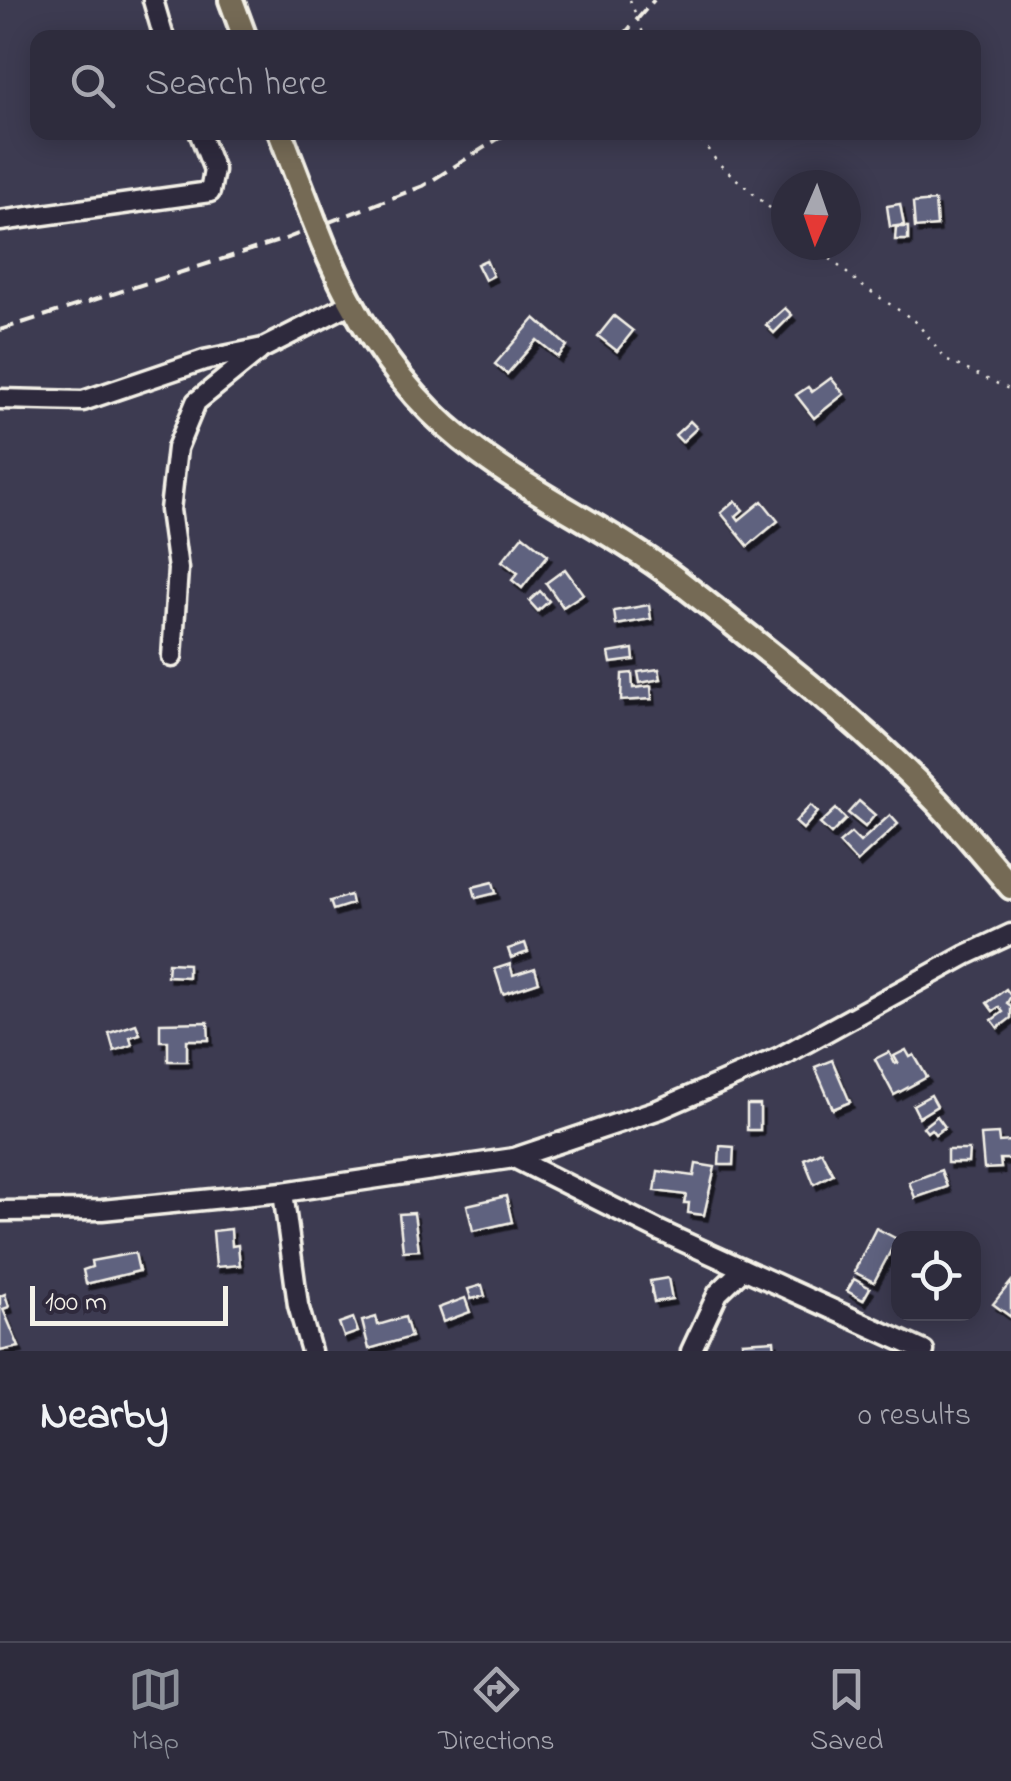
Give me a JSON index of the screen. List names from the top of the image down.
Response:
{
  "scale_bar": "100 m",
  "north": "bottom",
  "page": {
    "search": "Search here",
    "scale": "100 m",
    "heading": ["Nearby", "0 results"],
    "nav": ["Map", "Directions", "Saved"]
  }
}
